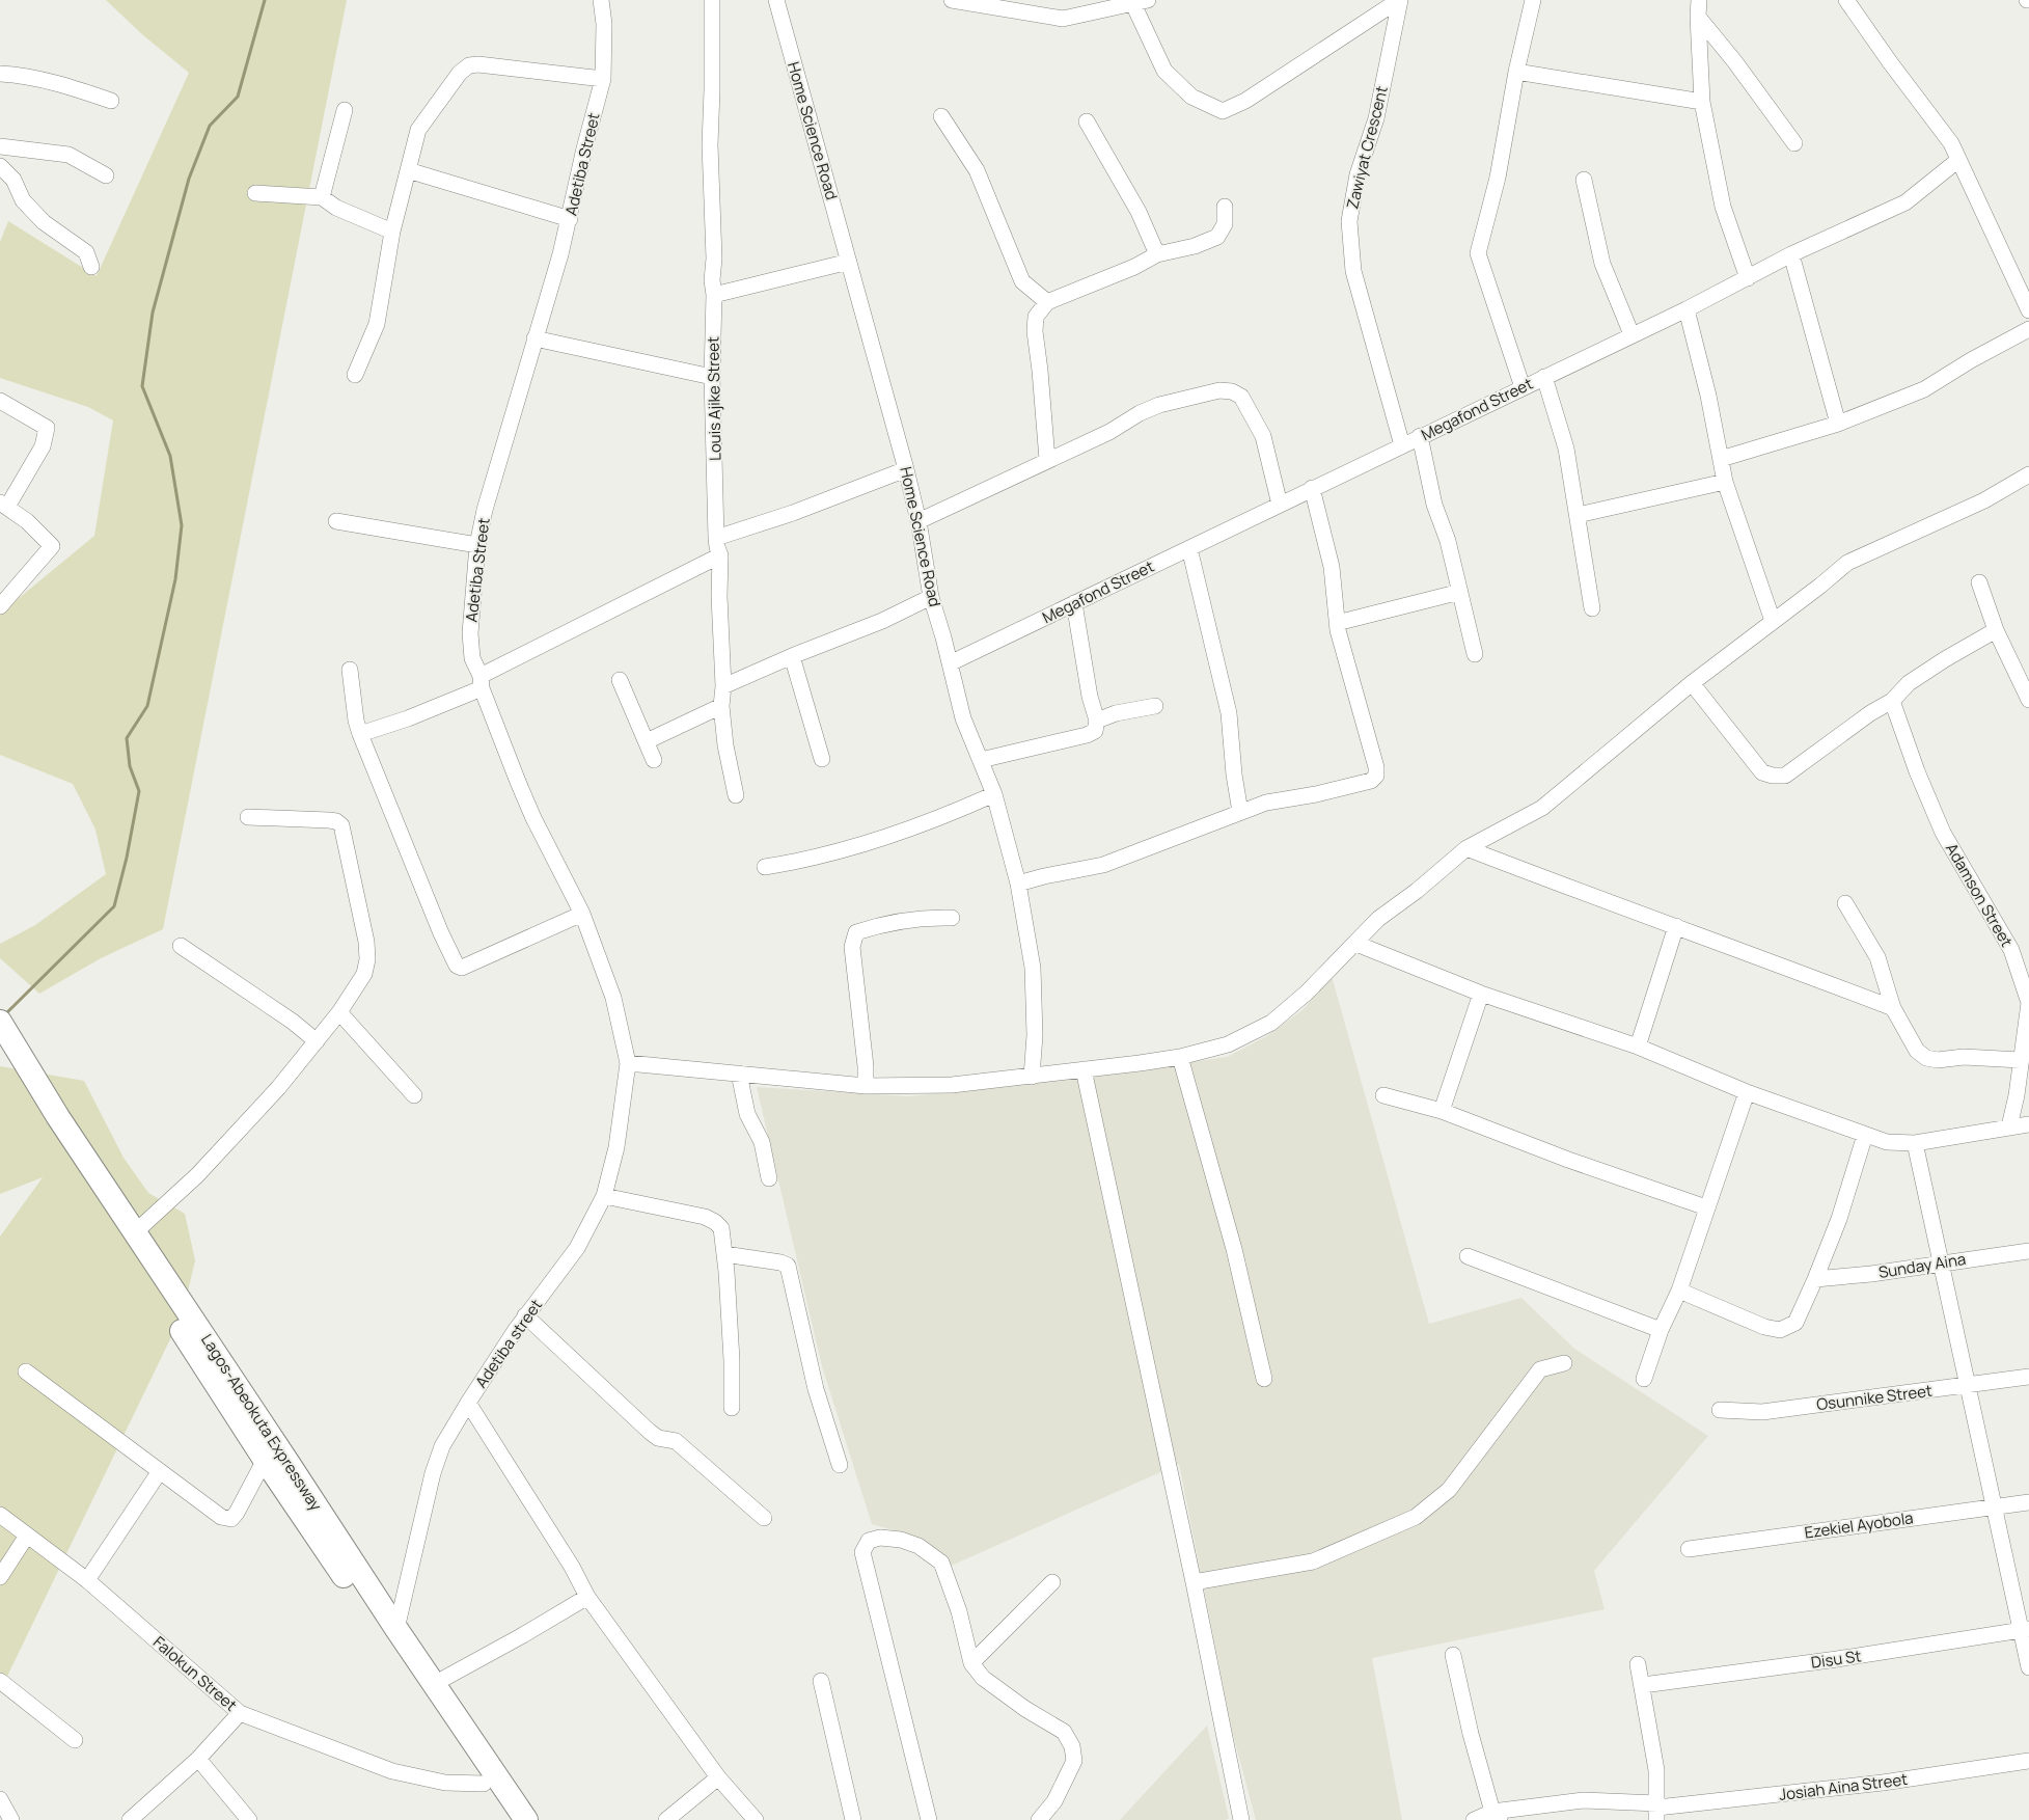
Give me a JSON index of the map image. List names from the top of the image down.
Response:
{
  "streets": {
    "highway": ["Lagos-Abeokuta Expressway"],
    "street": [
      "Home Science Road",
      "Zawiyat Crescent",
      "Adetiba Street",
      "Louis Ajike Street",
      "Megafond Street",
      "Adamson Street",
      "Sunday Aina",
      "Adetiba street",
      "Osunnike Street",
      "Ezekiel Ayobola",
      "Disu St",
      "Falokun Street",
      "Josiah Aina Street"
    ]
  },
  "crossings": [
    ["Home Science Road", "Megafond Street"],
    ["Zawiyat Crescent", "Megafond Street"],
    ["Adetiba Street", "Adetiba street"],
    ["Adetiba street", "Lagos-Abeokuta Expressway"],
    ["Lagos-Abeokuta Expressway", "Falokun Street"]
  ]
}
